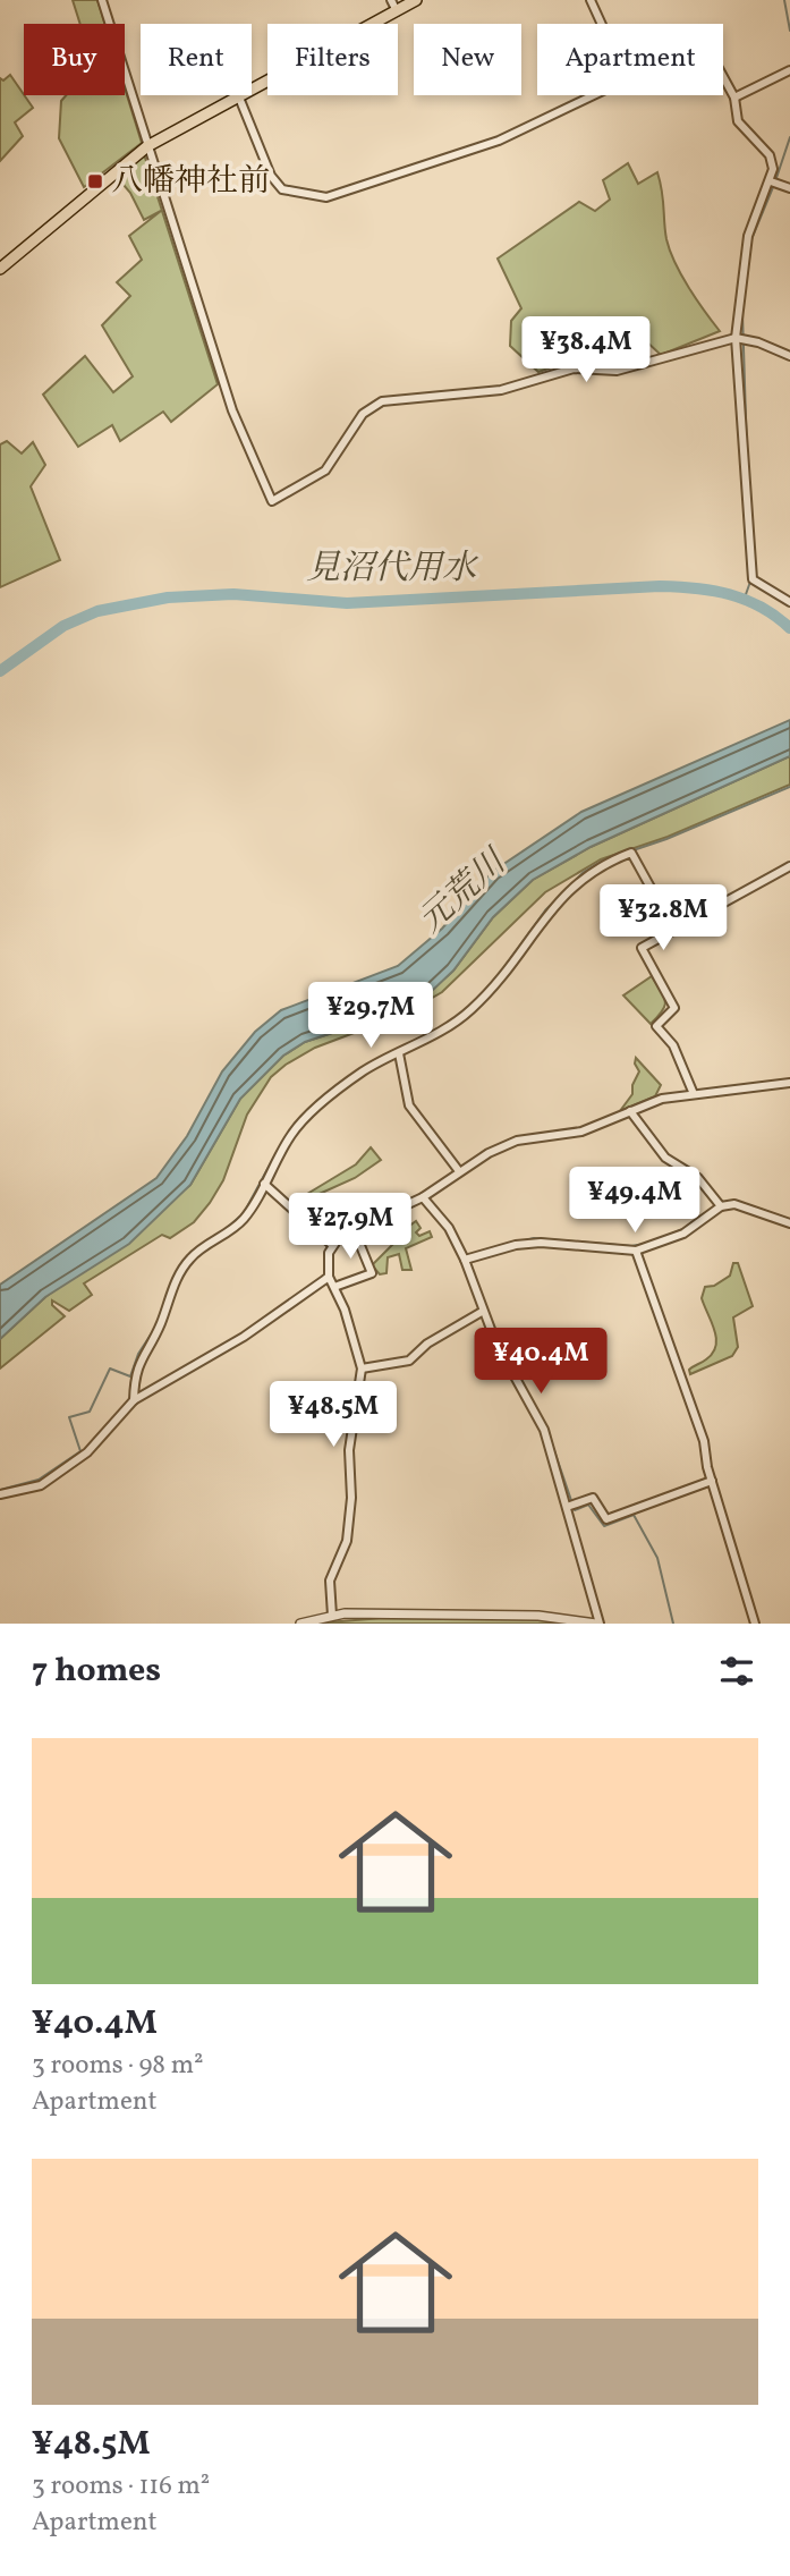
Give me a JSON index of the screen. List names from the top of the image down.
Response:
{
  "water": ["見沼代用水", "元荒川"],
  "places": {
    "transit": ["八幡神社前"]
  },
  "page": {
    "chip": [
      "Buy",
      "Rent",
      "Filters",
      "New",
      "Apartment"
    ],
    "price": [
      "¥38.4M",
      "¥32.8M",
      "¥29.7M",
      "¥49.4M",
      "¥27.9M",
      "¥40.4M",
      "¥48.5M"
    ],
    "heading": "7 homes",
    "list": [
      {
        "name": "¥40.4M",
        "note": "3 rooms · 98 m² · Apartment"
      },
      {
        "name": "¥48.5M",
        "note": "3 rooms · 116 m² · Apartment"
      }
    ]
  }
}
